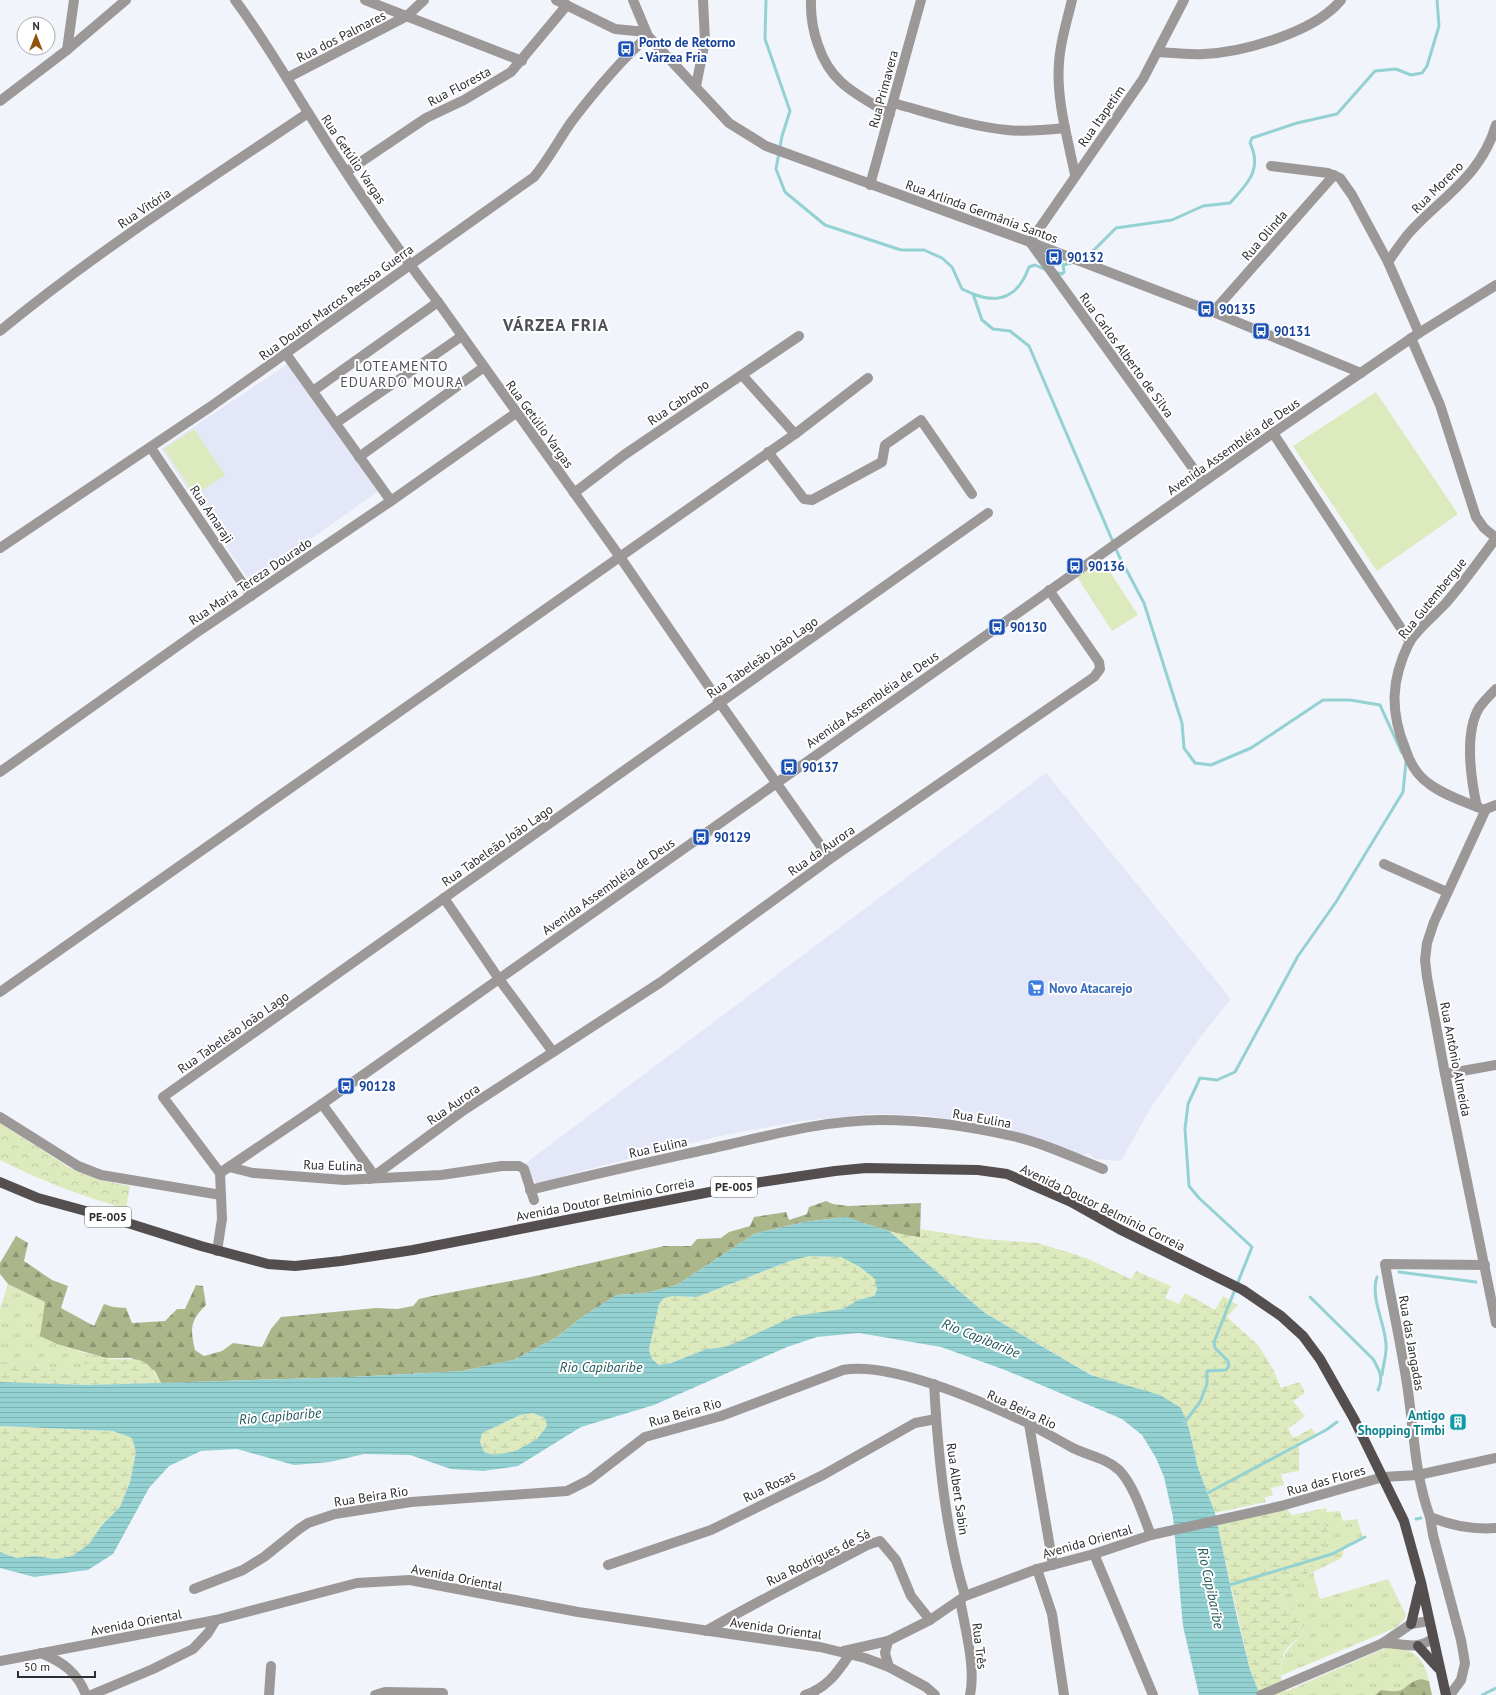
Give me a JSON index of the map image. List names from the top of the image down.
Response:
{
  "streets": {
    "main road": ["PE-005", "Avenida Doutor Belmínio Correia"],
    "street": [
      "Rua dos Palmares",
      "Rua Floresta",
      "Rua Primavera",
      "Rua Itapetim",
      "Rua Getúlio Vargas",
      "Rua Moreno",
      "Rua Vitória",
      "Rua Arlinda Germânia Santos",
      "Rua Olinda",
      "Rua Doutor Marcos Pessoa Guerra",
      "Rua Carlos Alberto de Silva",
      "Rua Cabrobo",
      "Avenida Assembléia de Deus",
      "Rua Amaraji",
      "Rua Maria Tereza Dourado",
      "Rua Gutembergue",
      "Rua Tabeleão João Lago",
      "Rua da Aurora",
      "Rua Antônio Almeida",
      "Rua Aurora",
      "Rua Eulina",
      "Rua das Jangadas",
      "Rua Beira Rio",
      "Rua das Flores",
      "Rua Rosas",
      "Rua Albert Sabin",
      "Avenida Oriental",
      "Rua Rodrigues de Sá",
      "Rua Três"
    ]
  },
  "crossings": [
    ["Rua dos Palmares", "Rua Getúlio Vargas"],
    ["Rua Floresta", "Rua Getúlio Vargas"],
    ["Rua Primavera", "Rua Arlinda Germânia Santos"],
    ["Rua Itapetim", "Rua Arlinda Germânia Santos"],
    ["Rua Itapetim", "Rua Carlos Alberto de Silva"],
    ["Rua Getúlio Vargas", "Rua Vitória"],
    ["Rua Getúlio Vargas", "Rua Doutor Marcos Pessoa Guerra"],
    ["Rua Getúlio Vargas", "Rua Cabrobo"],
    ["Rua Getúlio Vargas", "Avenida Assembléia de Deus"],
    ["Rua Getúlio Vargas", "Rua Maria Tereza Dourado"],
    ["Rua Getúlio Vargas", "Rua Tabeleão João Lago"],
    ["Rua Getúlio Vargas", "Rua da Aurora"],
    ["Rua Arlinda Germânia Santos", "Rua Olinda"],
    ["Rua Arlinda Germânia Santos", "Rua Doutor Marcos Pessoa Guerra"],
    ["Rua Arlinda Germânia Santos", "Rua Carlos Alberto de Silva"],
    ["Rua Arlinda Germânia Santos", "Avenida Assembléia de Deus"],
    ["Rua Doutor Marcos Pessoa Guerra", "Rua Amaraji"],
    ["Rua Carlos Alberto de Silva", "Avenida Assembléia de Deus"],
    ["Avenida Assembléia de Deus", "Rua Tabeleão João Lago"],
    ["Avenida Assembléia de Deus", "Rua da Aurora"],
    ["Avenida Assembléia de Deus", "Rua Eulina"],
    ["Rua Amaraji", "Rua Maria Tereza Dourado"],
    ["Rua Gutembergue", "Rua Antônio Almeida"],
    ["Rua da Aurora", "Rua Aurora"],
    ["Rua Antônio Almeida", "Rua das Jangadas"],
    ["Rua Aurora", "Rua Eulina"],
    ["PE-005", "Avenida Doutor Belmínio Correia"],
    ["Avenida Doutor Belmínio Correia", "Rua das Flores"],
    ["Rua das Jangadas", "Rua das Flores"],
    ["Rua Beira Rio", "Rua Albert Sabin"],
    ["Rua Beira Rio", "Avenida Oriental"],
    ["Rua das Flores", "Avenida Oriental"],
    ["Rua Rosas", "Rua Albert Sabin"],
    ["Rua Albert Sabin", "Avenida Oriental"],
    ["Rua Albert Sabin", "Rua Três"],
    ["Avenida Oriental", "Rua Rodrigues de Sá"],
    ["Avenida Oriental", "Rua Três"]
  ],
  "districts": ["VÁRZEA FRIA", "LOTEAMENTO EDUARDO MOURA"],
  "water": ["Rio Capibaribe"],
  "places": {
    "bus stop": [
      "Ponto de Retorno - Várzea Fria",
      "90132",
      "90135",
      "90131",
      "90136",
      "90130",
      "90137",
      "90129",
      "90128"
    ],
    "supermarket": ["Novo Atacarejo"],
    "building": ["Antigo Shopping Timbi"]
  },
  "scale_bar": "50 m",
  "north": "top"
}
